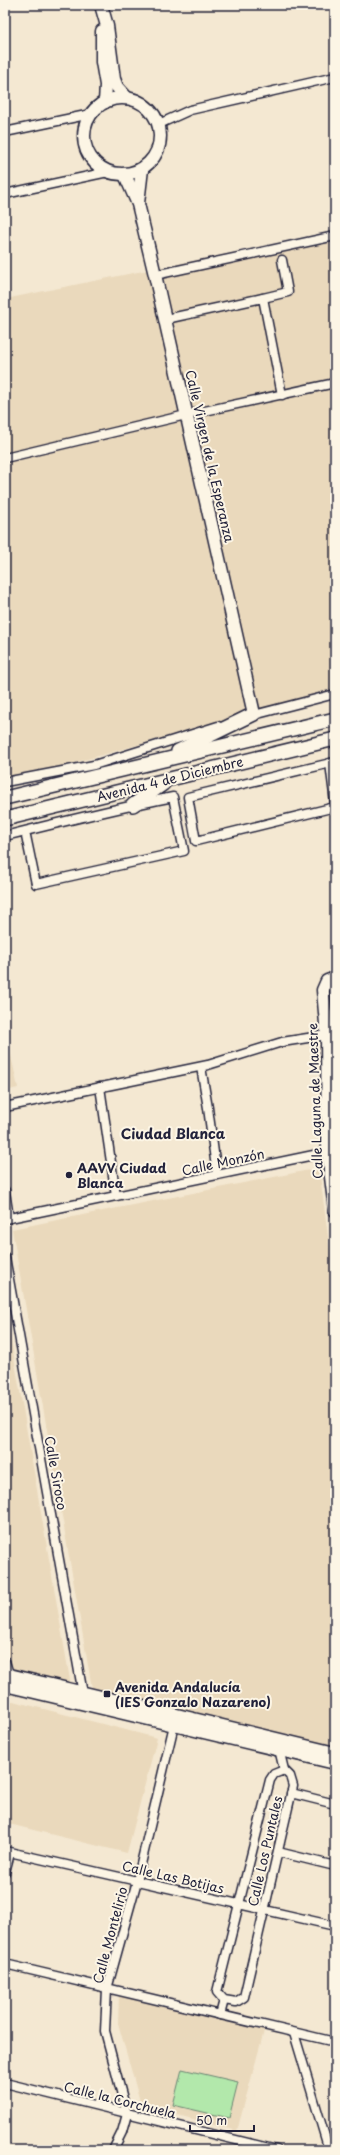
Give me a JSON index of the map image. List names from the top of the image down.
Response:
{
  "streets": {
    "main road": ["Avenida 4 de Diciembre"],
    "street": [
      "Calle Virgen de la Esperanza",
      "Calle Laguna de Maestre",
      "Calle Monzón",
      "Calle Siroco",
      "Calle Los Puntales",
      "Calle Las Botijas",
      "Calle Montelirio",
      "Calle la Corchuela"
    ]
  },
  "crossings": [
    ["Calle Laguna de Maestre", "Calle Monzón"],
    ["Calle Los Puntales", "Calle Las Botijas"],
    ["Calle Las Botijas", "Calle Montelirio"],
    ["Calle Montelirio", "Calle la Corchuela"]
  ],
  "districts": ["Ciudad Blanca"],
  "places": {
    "other": ["AAVV Ciudad Blanca"],
    "transit": ["Avenida Andalucía (IES Gonzalo Nazareno)"]
  },
  "scale_bar": "50 m"
}
